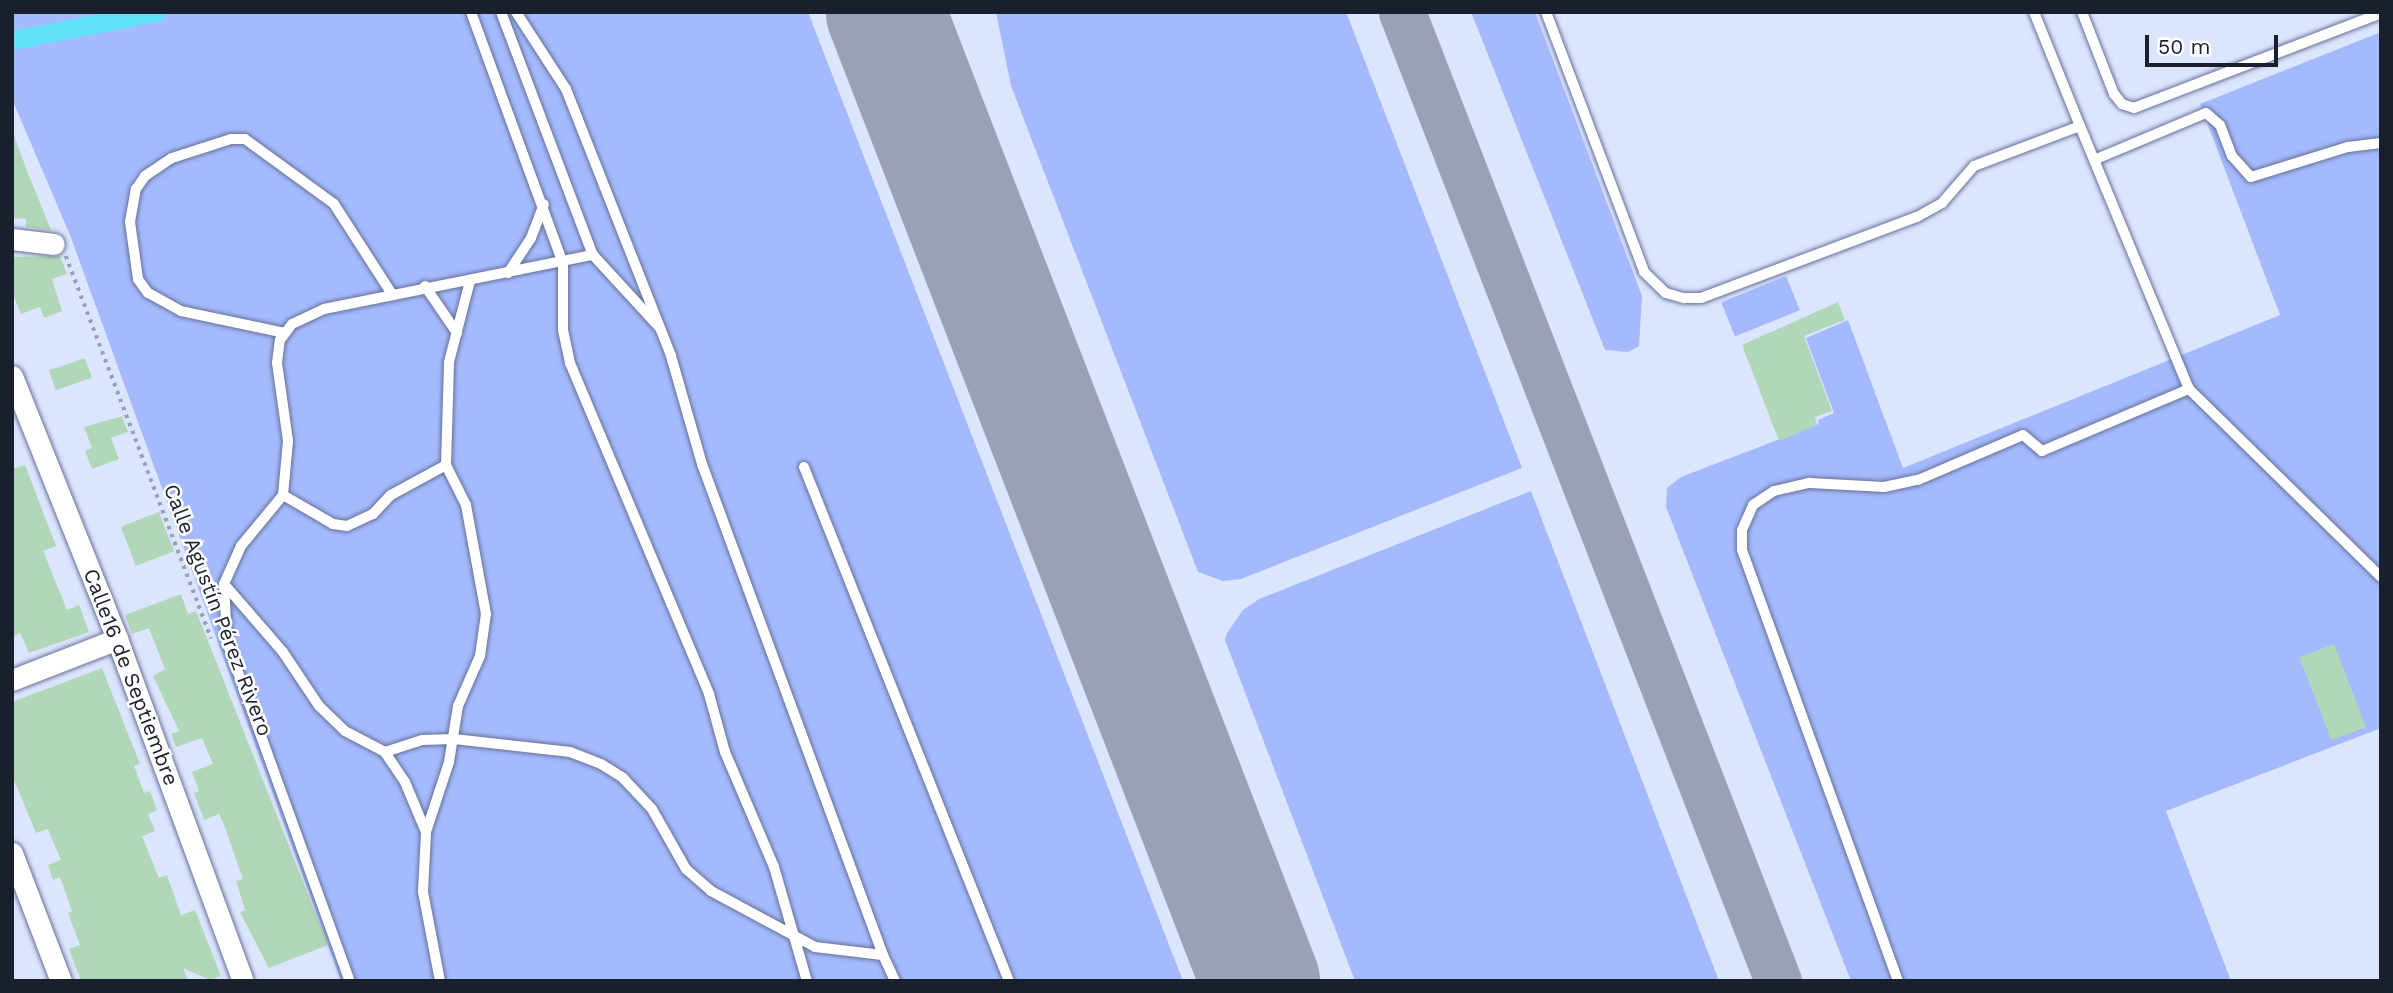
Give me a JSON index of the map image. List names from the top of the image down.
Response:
{
  "streets": {
    "street": ["Calle16 de Septiembre"],
    "path": ["Calle Agustín Pérez Rivero"]
  },
  "scale_bar": "50 m"
}
